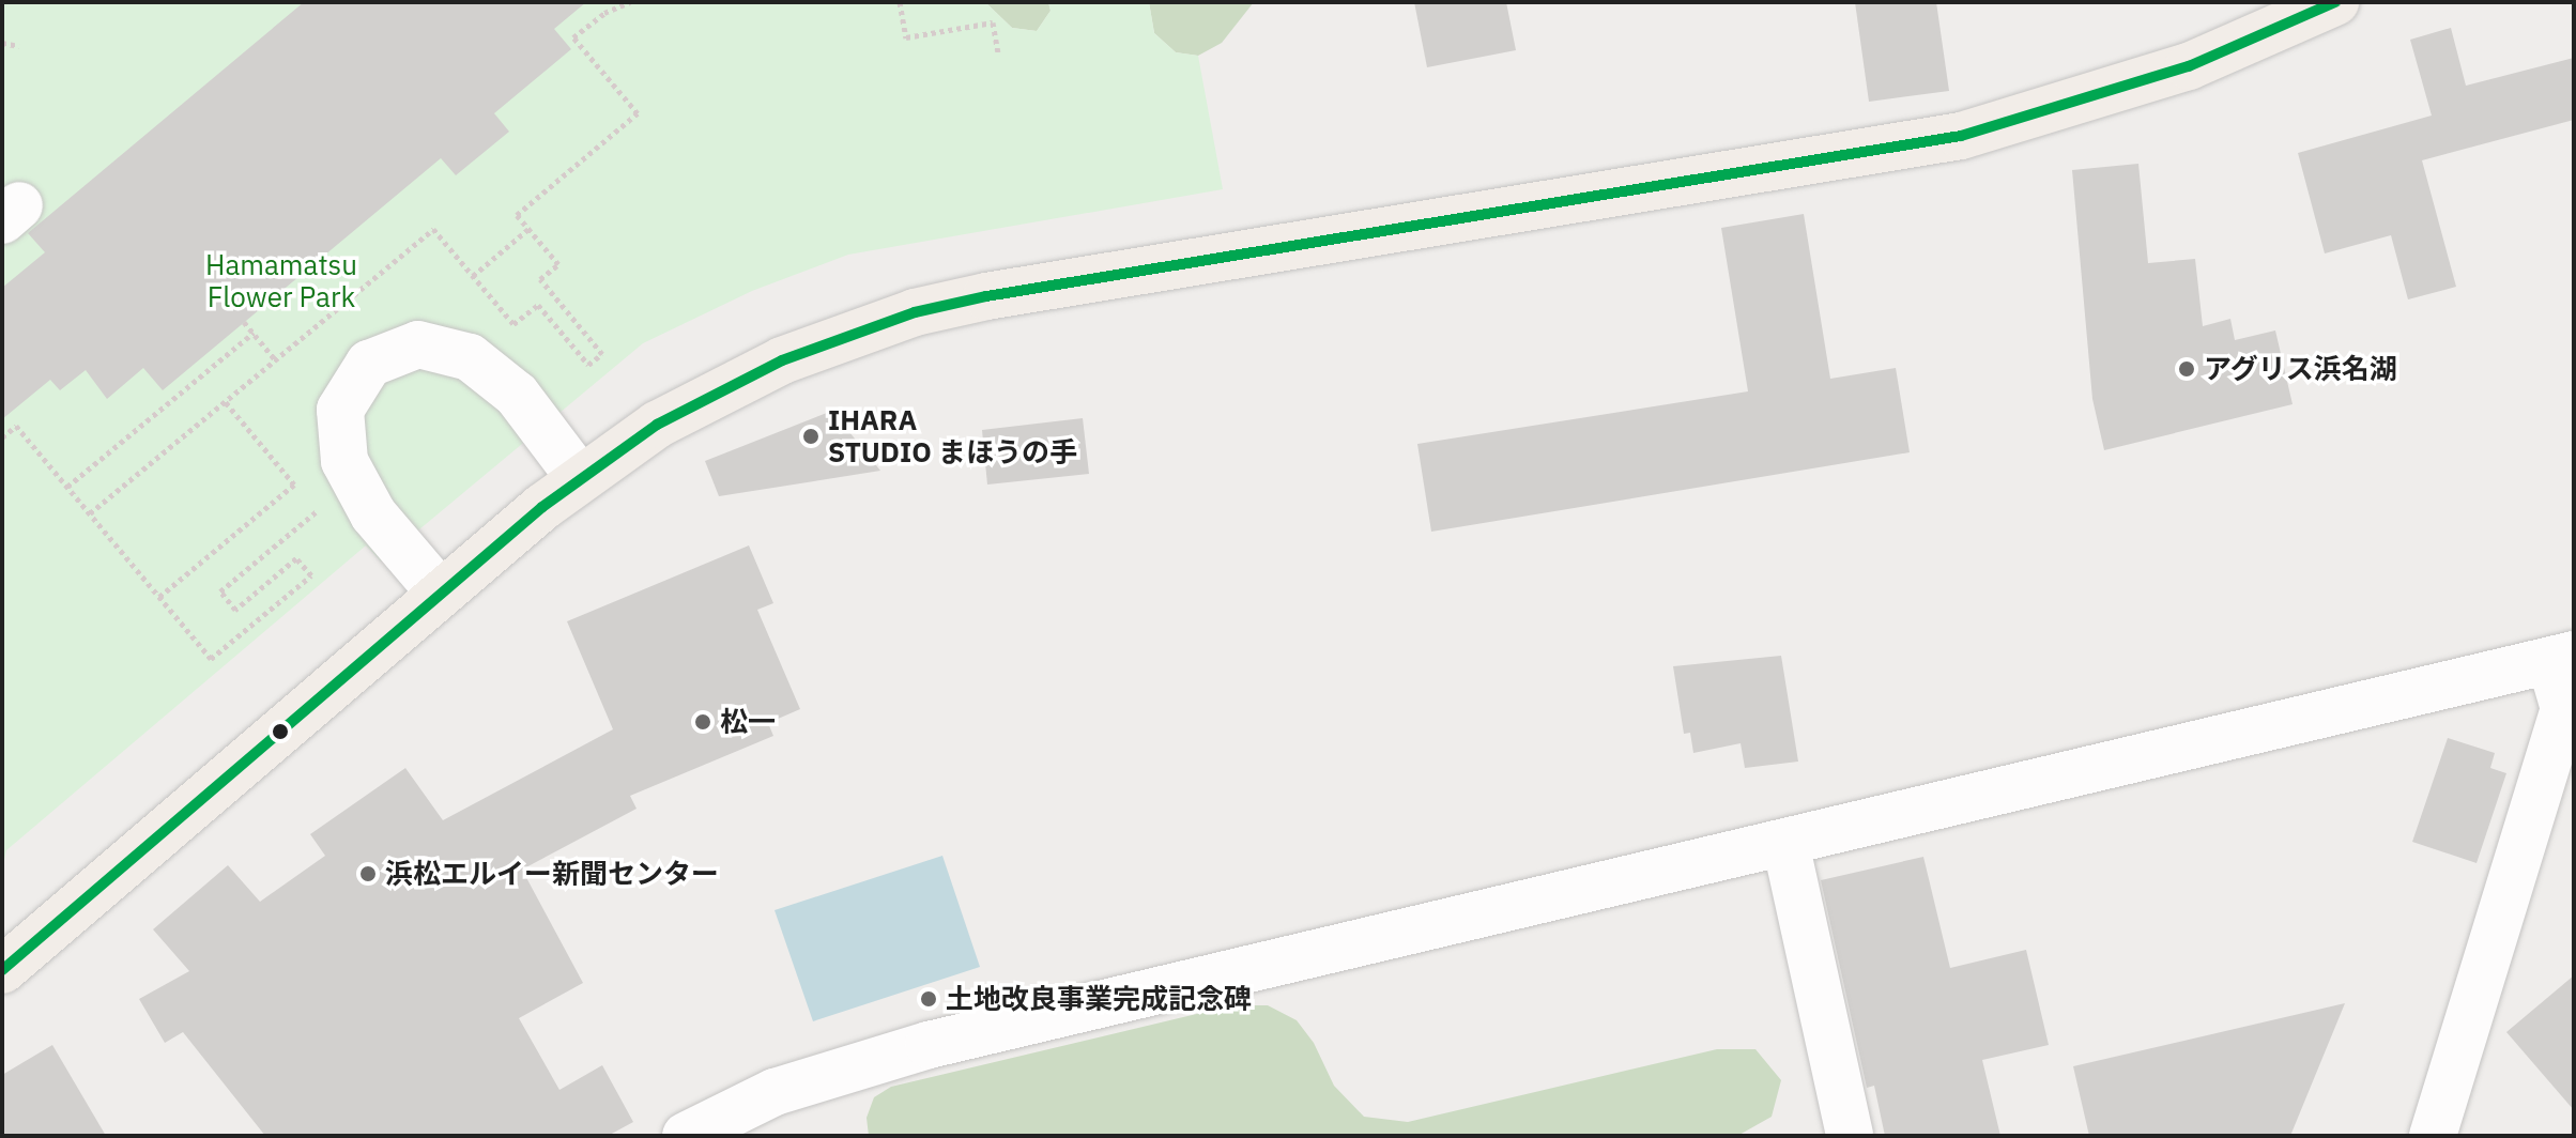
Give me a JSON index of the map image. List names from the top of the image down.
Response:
{
  "parks": ["Hamamatsu Flower Park"],
  "places": [
    "アグリス浜名湖",
    "IHARA STUDIO まほうの手",
    "松一",
    "浜松エルイー新聞センター",
    "土地改良事業完成記念碑"
  ]
}
